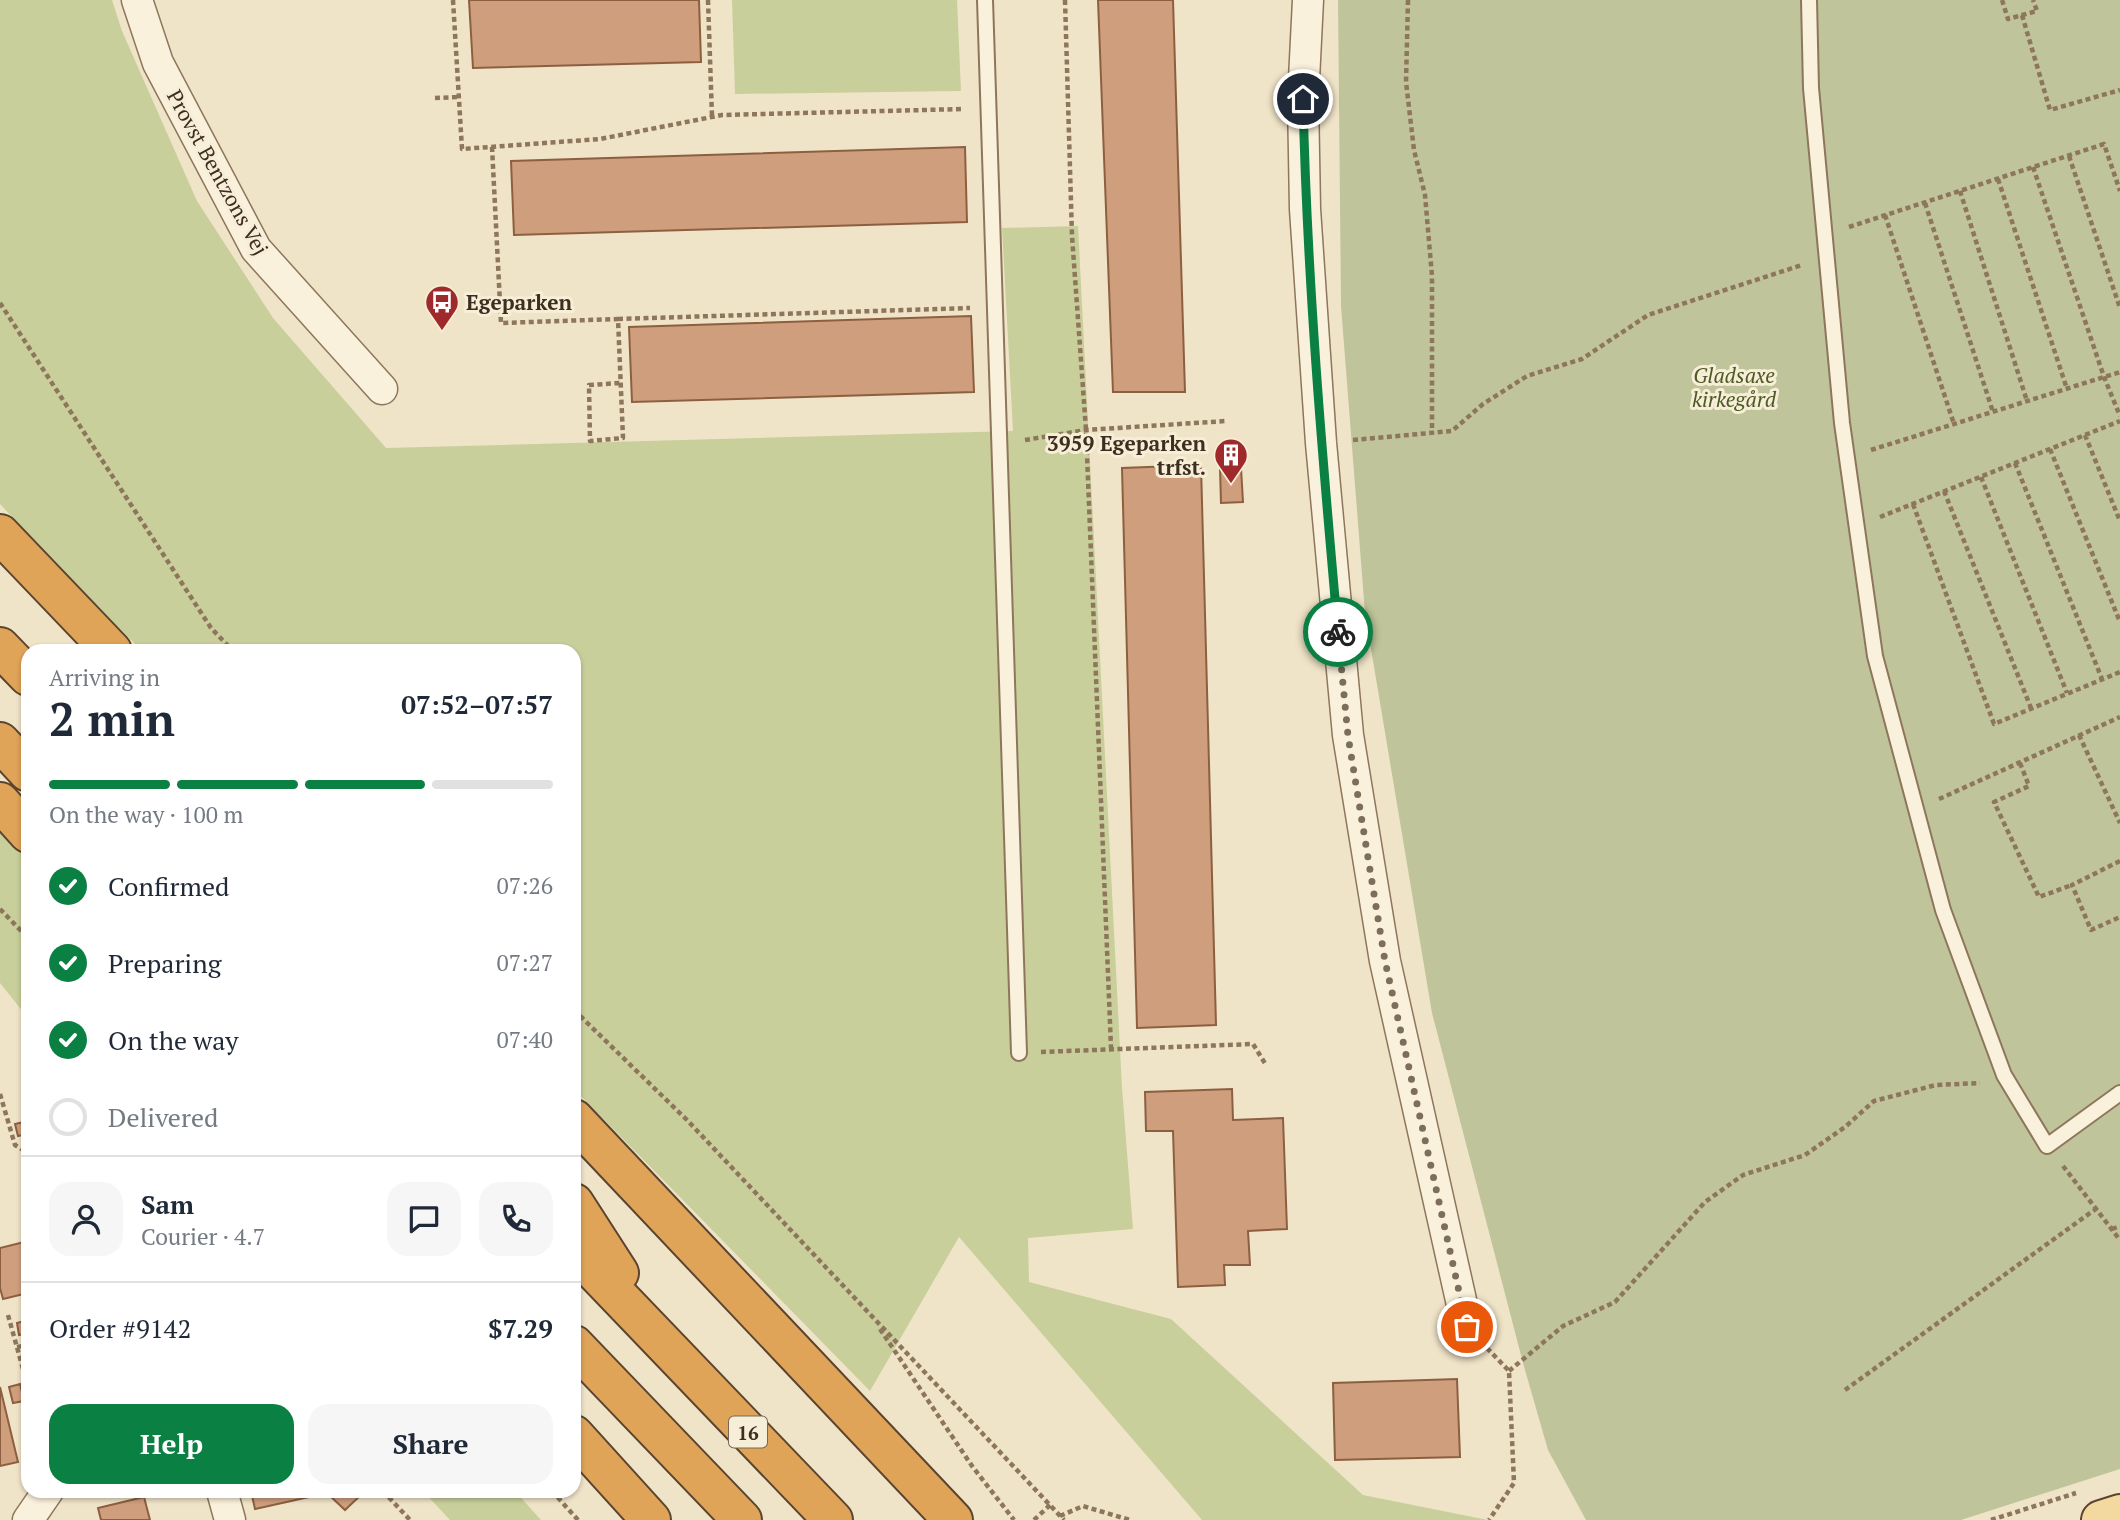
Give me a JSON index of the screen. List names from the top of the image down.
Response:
{
  "streets": {
    "highway": ["16"],
    "street": ["Provst Bentzons Vej"]
  },
  "parks": ["Gladsaxe kirkegård"],
  "places": {
    "bus stop": ["Egeparken"],
    "building": ["3959 Egeparken trfst."]
  },
  "page": {
    "heading": ["2 min", "Arriving in", "07:52–07:57"],
    "panel": [
      "Sam",
      "Courier · 4.7",
      "Order #9142",
      "$7.29"
    ],
    "bar": "On the way · 100 m",
    "list": [
      ["Confirmed", "07:26"],
      ["Preparing", "07:27"],
      ["On the way", "07:40"],
      "Delivered"
    ],
    "buttons": ["Help", "Share"]
  }
}
